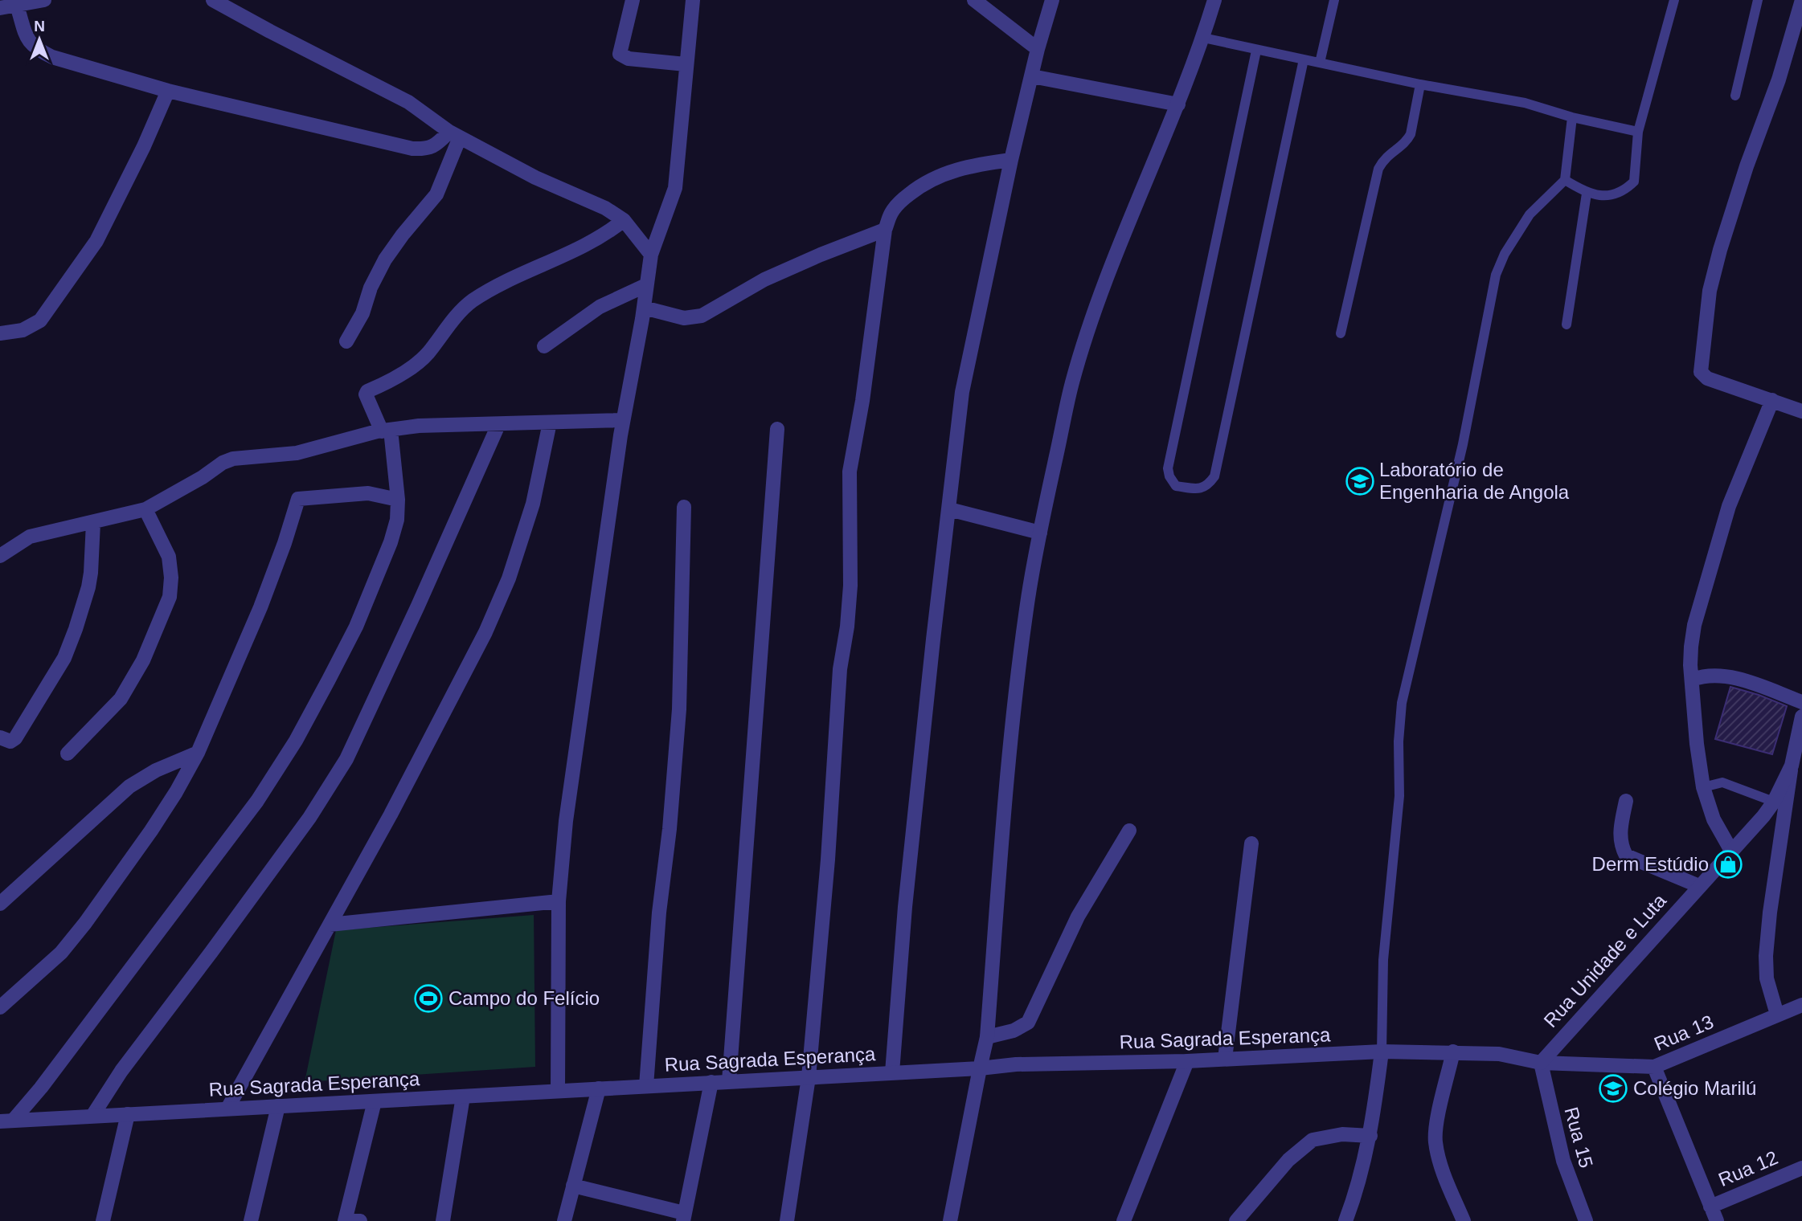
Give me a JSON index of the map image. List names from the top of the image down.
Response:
{
  "streets": {
    "street": [
      "Rua Unidade e Luta",
      "Rua 13",
      "Rua Sagrada Esperança",
      "Rua 15",
      "Rua 12"
    ]
  },
  "crossings": [
    ["Rua Unidade e Luta", "Rua 13"],
    ["Rua Unidade e Luta", "Rua Sagrada Esperança"],
    ["Rua Unidade e Luta", "Rua 15"],
    ["Rua 13", "Rua Sagrada Esperança"],
    ["Rua 13", "Rua 15"],
    ["Rua Sagrada Esperança", "Rua 15"]
  ],
  "places": {
    "school or university": ["Laboratório de Engenharia de Angola", "Colégio Marilú"],
    "shop": ["Derm Estúdio"],
    "sports": ["Campo do Felício"]
  },
  "north": "top"
}
